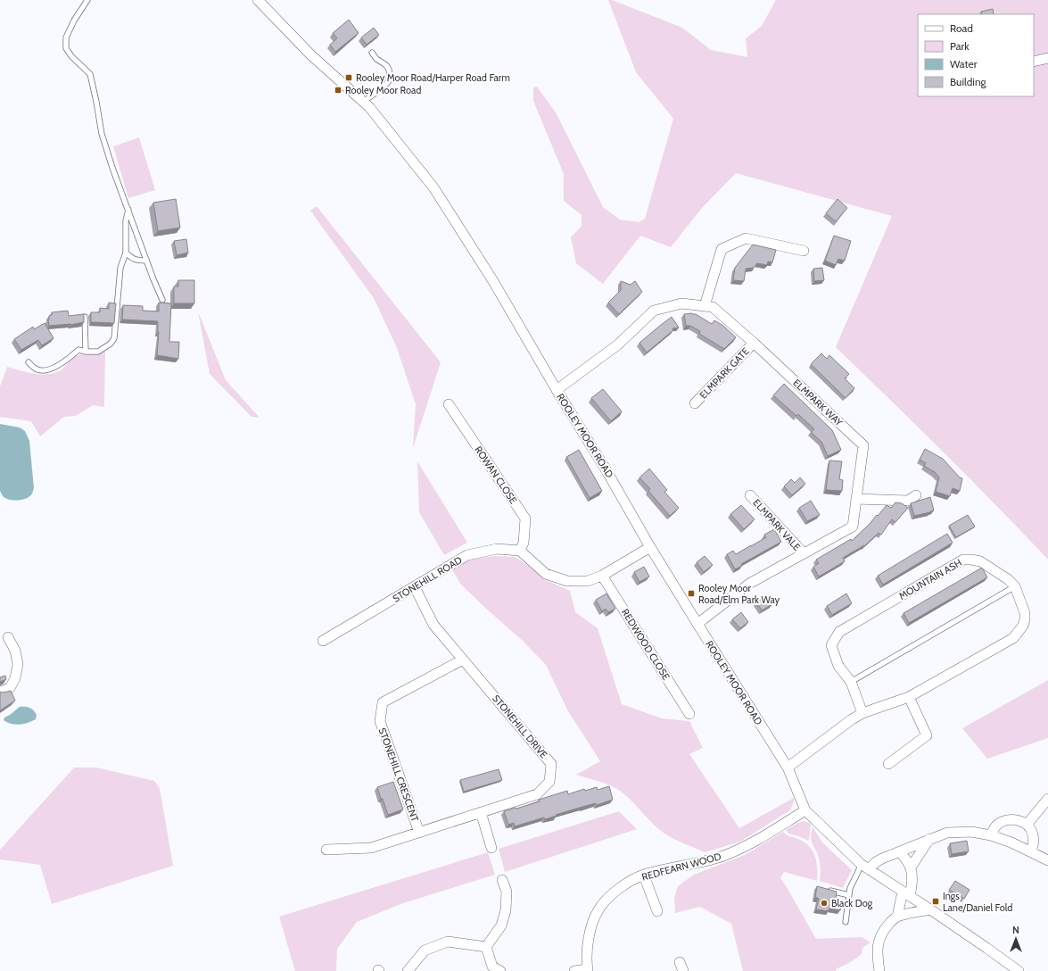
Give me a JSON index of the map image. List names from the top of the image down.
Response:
{
  "streets": {
    "street": [
      "ELMPARK GATE",
      "ELMPARK WAY",
      "ROOLEY MOOR ROAD",
      "ROWAN CLOSE",
      "ELMPARK VALE",
      "STONEHILL ROAD",
      "MOUNTAIN ASH",
      "REDWOOD CLOSE",
      "STONEHILL DRIVE",
      "STONEHILL CRESCENT",
      "REDFEARN WOOD"
    ]
  },
  "crossings": [
    ["ELMPARK GATE", "ELMPARK WAY"],
    ["ELMPARK WAY", "ROOLEY MOOR ROAD"],
    ["ELMPARK WAY", "ELMPARK VALE"],
    ["ROOLEY MOOR ROAD", "REDFEARN WOOD"],
    ["ROWAN CLOSE", "STONEHILL ROAD"],
    ["STONEHILL ROAD", "STONEHILL DRIVE"],
    ["STONEHILL DRIVE", "STONEHILL CRESCENT"]
  ],
  "places": {
    "transit": [
      "Rooley Moor Road/Harper Road Farm",
      "Rooley Moor Road",
      "Rooley Moor Road/Elm Park Way",
      "Ings Lane/Daniel Fold"
    ],
    "other": ["Black Dog"]
  },
  "legend": [
    "Road",
    "Park",
    "Water",
    "Building"
  ],
  "north": "top"
}
